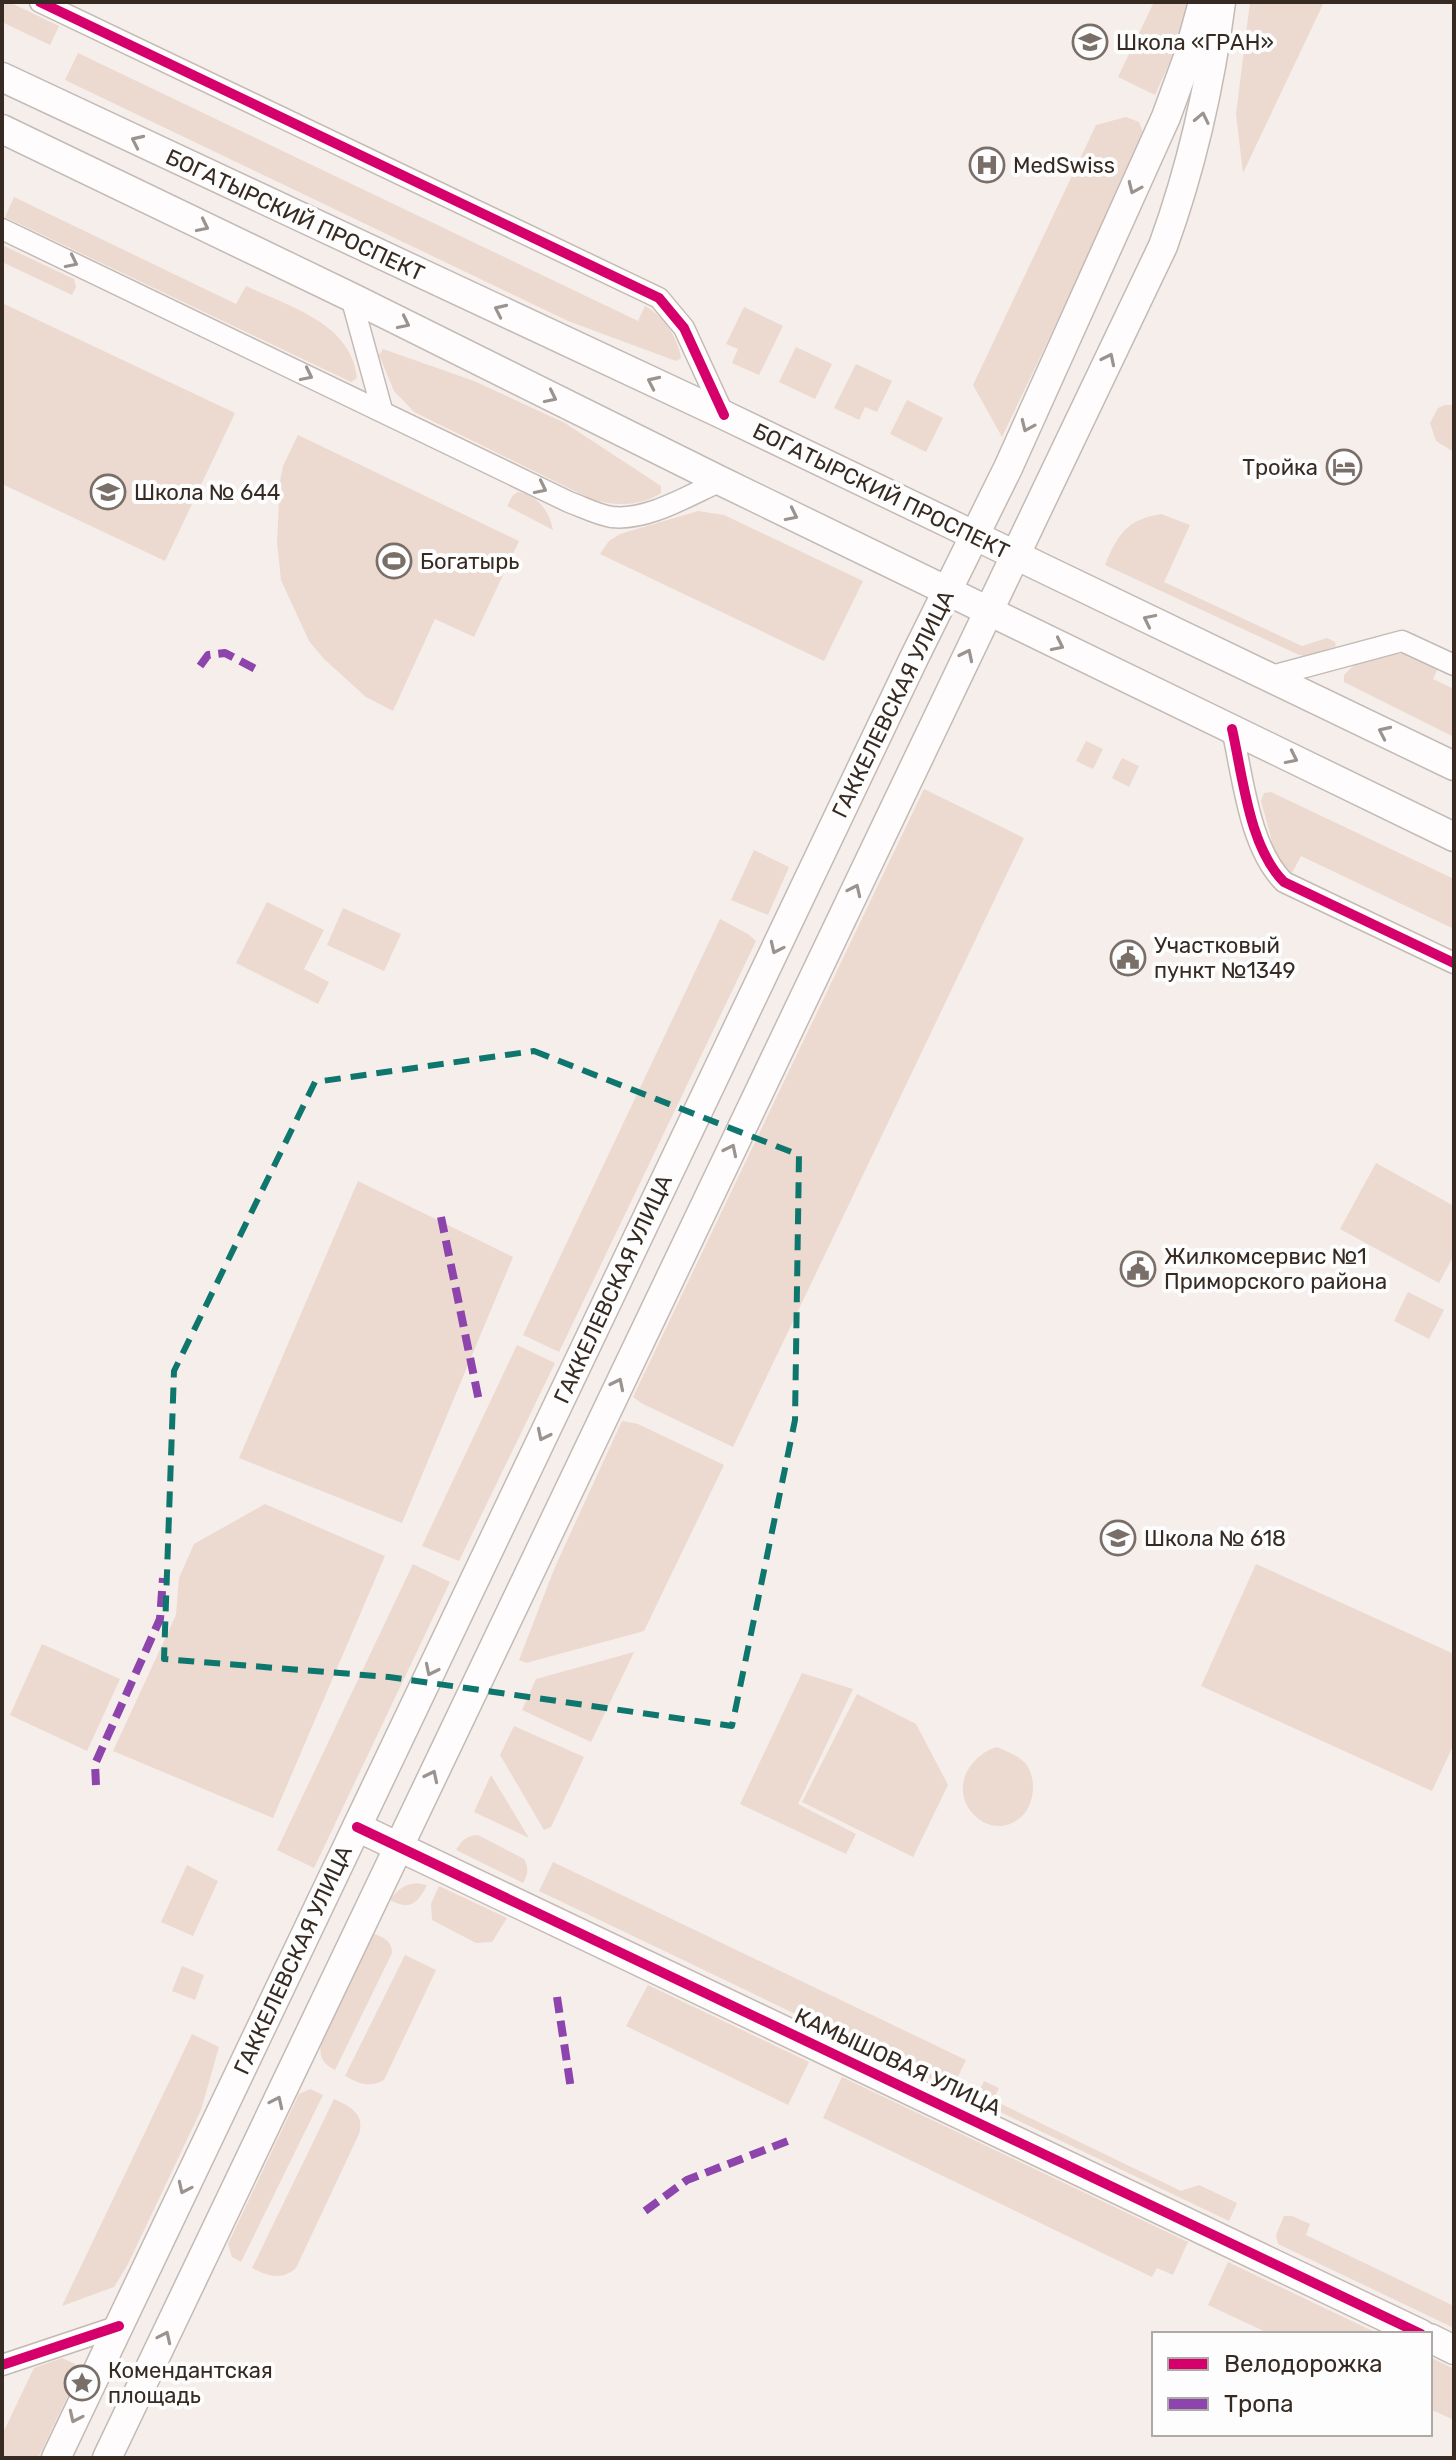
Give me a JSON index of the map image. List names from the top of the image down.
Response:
{
  "streets": {
    "main road": ["БОГАТЫРСКИЙ ПРОСПЕКТ", "ГАККЕЛЕВСКАЯ УЛИЦА", "КАМЫШОВАЯ УЛИЦА"]
  },
  "crossings": [
    ["БОГАТЫРСКИЙ ПРОСПЕКТ", "ГАККЕЛЕВСКАЯ УЛИЦА"],
    ["ГАККЕЛЕВСКАЯ УЛИЦА", "КАМЫШОВАЯ УЛИЦА"]
  ],
  "places": {
    "school or university": ["Школа «ГРАН»", "Школа № 644", "Школа № 618"],
    "hospital": ["MedSwiss"],
    "hotel": ["Тройка"],
    "sports": ["Богатырь"],
    "public building": ["Участковый пункт №1349", "Жилкомсервис №1 Приморского района"],
    "place": ["Комендантская площадь"]
  },
  "legend": ["Велодорожка", "Тропа"]
}
